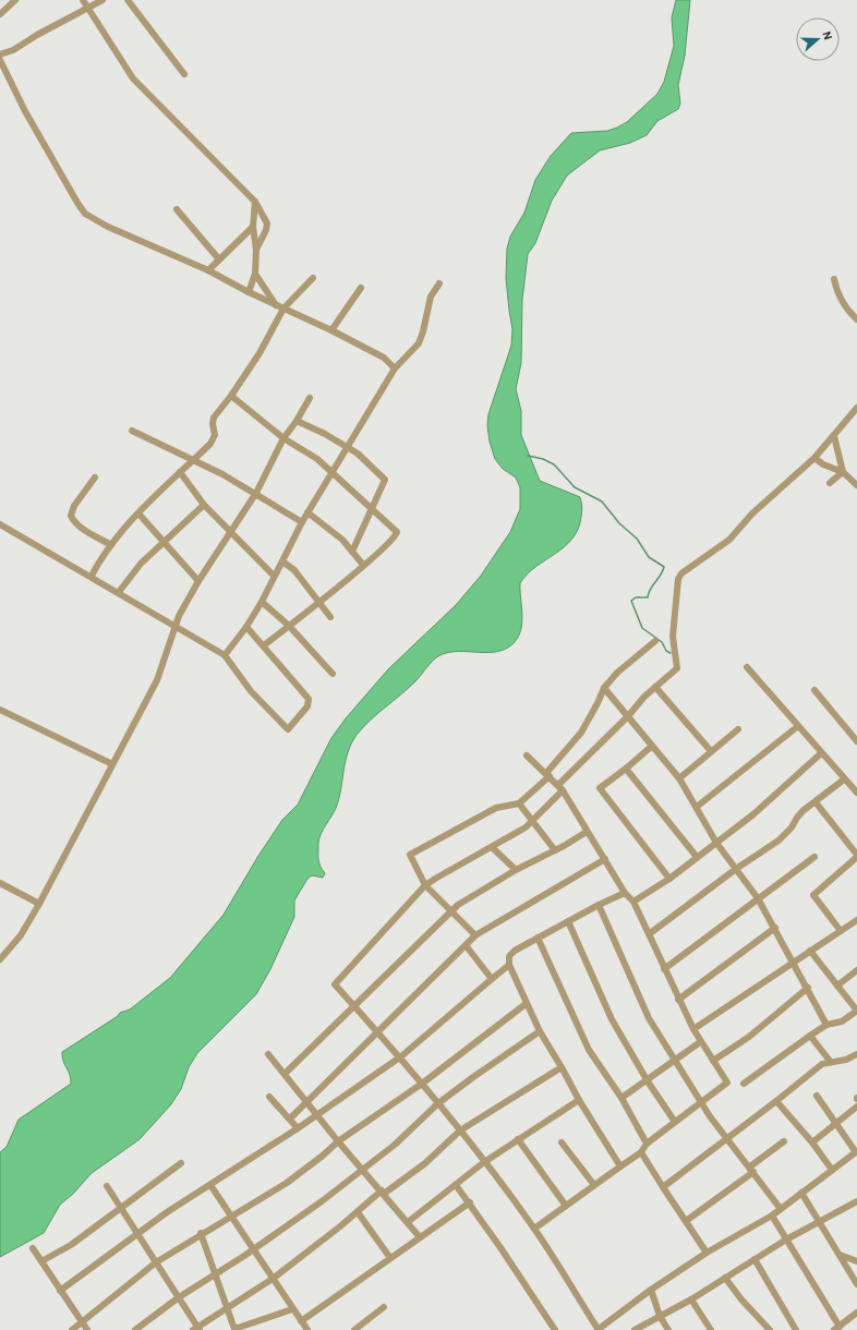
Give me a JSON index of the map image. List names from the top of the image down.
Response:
{
  "north": "right"
}
